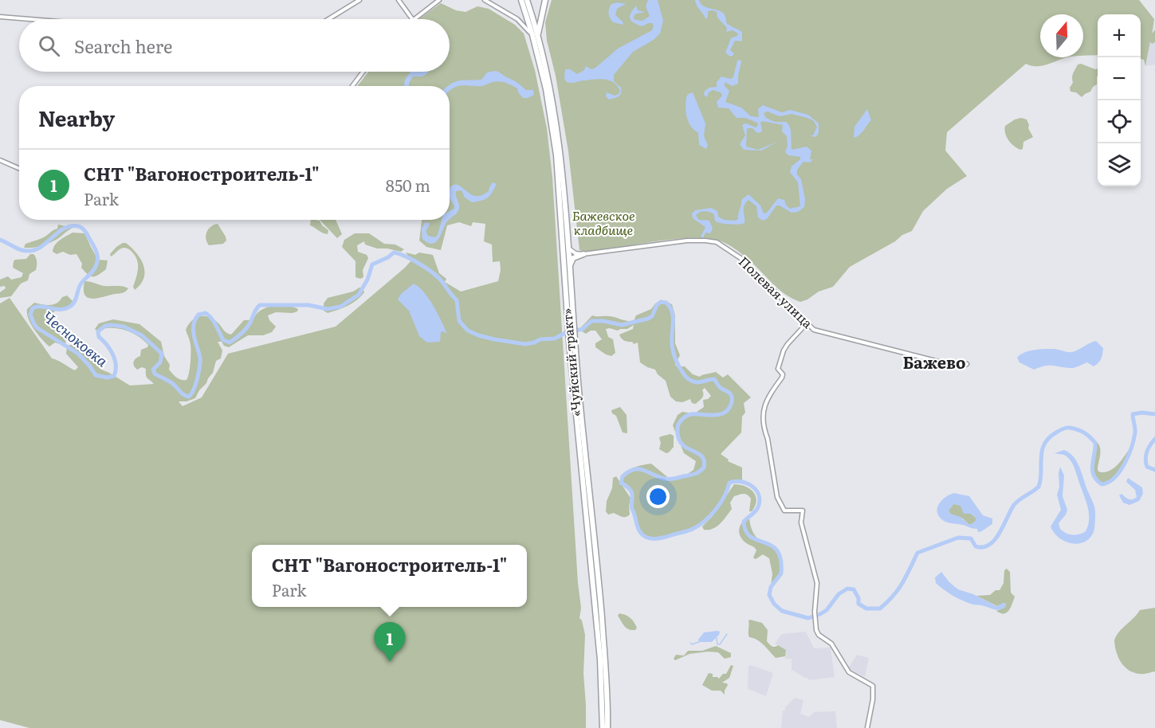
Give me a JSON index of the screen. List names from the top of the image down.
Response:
{
  "streets": {
    "highway": ["«Чуйский тракт»"],
    "street": ["Полевая улица"]
  },
  "districts": ["Бажево"],
  "water": ["Чесноковка"],
  "parks": ["Бажевское кладбище"],
  "north": "top",
  "page": {
    "map_buttons": ["+", "−"],
    "search": "Search here",
    "heading": "Nearby",
    "list": [
      {
        "mark": "1",
        "name": "СНТ \"Вагоностроитель-1\"",
        "note": "Park",
        "value": "850 m"
      }
    ],
    "popup": ["СНТ \"Вагоностроитель-1\"", "Park"],
    "pins": "1"
  }
}
